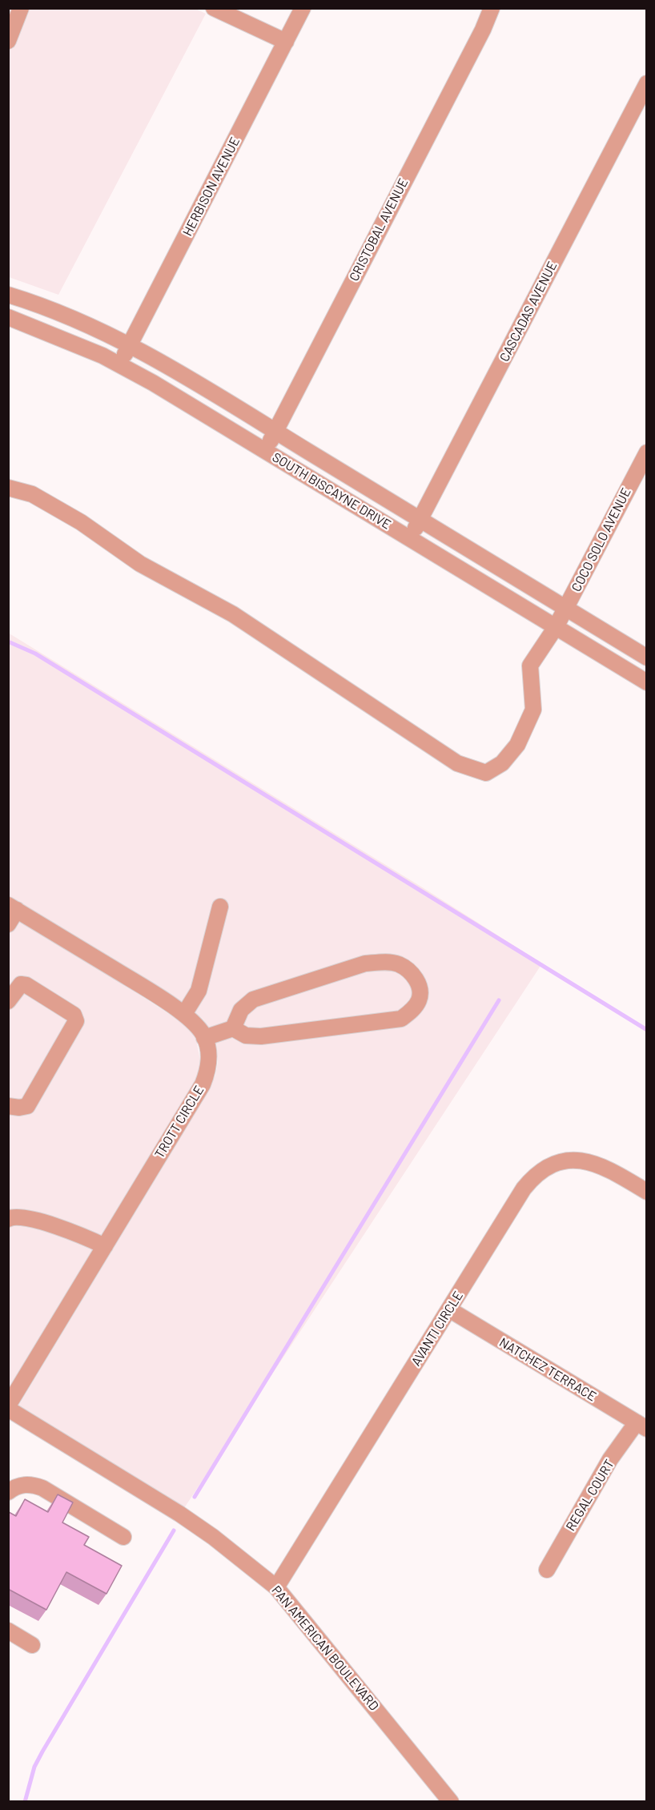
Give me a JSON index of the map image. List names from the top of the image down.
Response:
{
  "streets": {
    "street": [
      "HERBISON AVENUE",
      "CRISTOBAL AVENUE",
      "CASCADAS AVENUE",
      "SOUTH BISCAYNE DRIVE",
      "COCO SOLO AVENUE",
      "TROTT CIRCLE",
      "AVANTI CIRCLE",
      "NATCHEZ TERRACE",
      "REGAL COURT",
      "PAN AMERICAN BOULEVARD"
    ]
  },
  "crossings": [
    ["HERBISON AVENUE", "SOUTH BISCAYNE DRIVE"],
    ["CRISTOBAL AVENUE", "SOUTH BISCAYNE DRIVE"],
    ["CASCADAS AVENUE", "SOUTH BISCAYNE DRIVE"],
    ["SOUTH BISCAYNE DRIVE", "COCO SOLO AVENUE"],
    ["TROTT CIRCLE", "PAN AMERICAN BOULEVARD"],
    ["AVANTI CIRCLE", "NATCHEZ TERRACE"],
    ["AVANTI CIRCLE", "PAN AMERICAN BOULEVARD"],
    ["NATCHEZ TERRACE", "REGAL COURT"]
  ]
}
